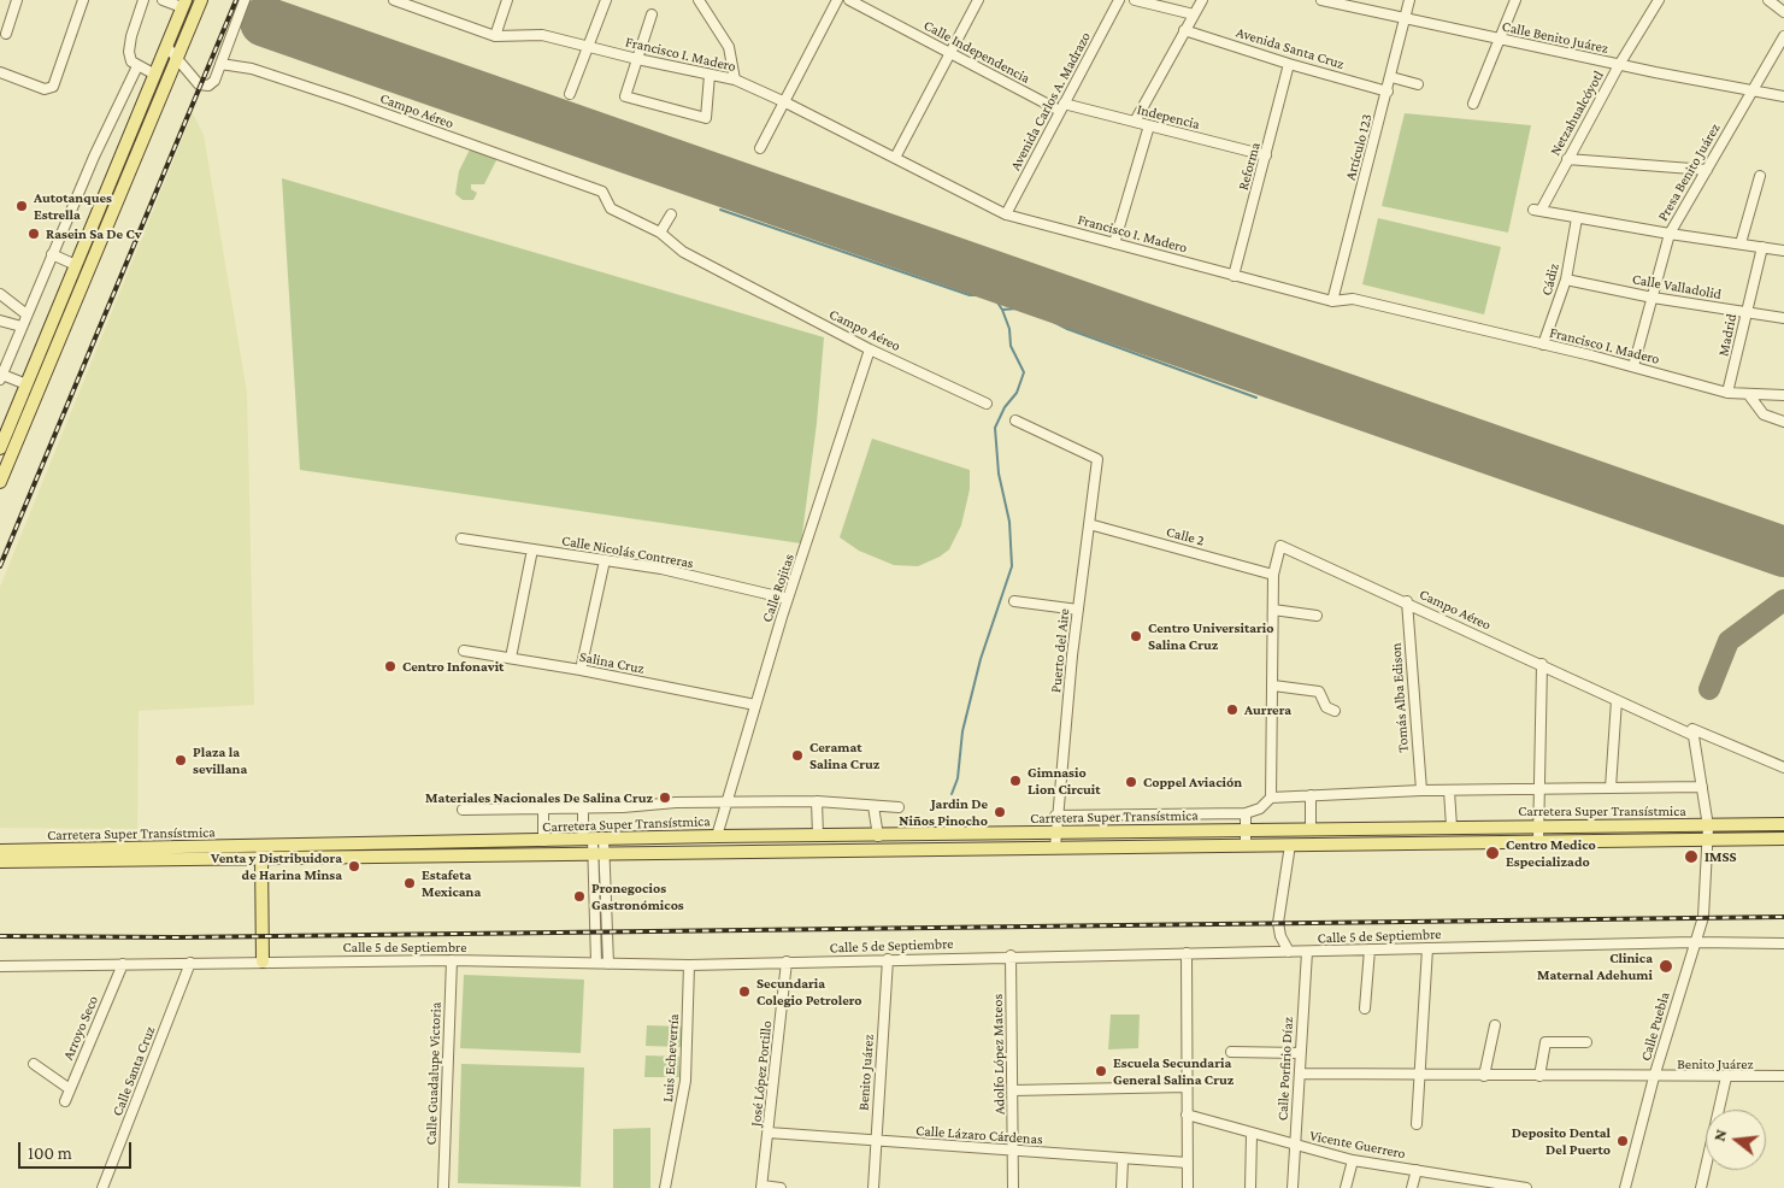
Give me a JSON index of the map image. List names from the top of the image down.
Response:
{
  "streets": {
    "main road": ["Carretera Super Transístmica"],
    "street": [
      "Calle Benito Juárez",
      "Avenida Santa Cruz",
      "Calle Independencia",
      "Francisco I. Madero",
      "Avenida Carlos A. Madrazo",
      "Campo Aéreo",
      "Netzahualcóyotl",
      "Indepencia",
      "Artículo 123",
      "Reforma",
      "Presa Benito Juárez",
      "Cádiz",
      "Calle Valladolid",
      "Madrid",
      "Calle 2",
      "Calle Nicolás Contreras",
      "Calle Rojitas",
      "Puerto del Aire",
      "Salina Cruz",
      "Tomás Alba Edison",
      "Calle 5 de Septiembre",
      "Calle Puebla",
      "Arroyo Seco",
      "Adolfo López Mateos",
      "Luis Echeverría",
      "Benito Juárez",
      "Calle Porfirio Díaz",
      "Calle Santa Cruz",
      "Calle Guadalupe Victoria",
      "José López Portillo",
      "Calle Lázaro Cárdenas",
      "Vicente Guerrero"
    ]
  },
  "crossings": [
    ["Calle Benito Juárez", "Netzahualcóyotl"],
    ["Calle Benito Juárez", "Artículo 123"],
    ["Calle Benito Juárez", "Presa Benito Juárez"],
    ["Avenida Santa Cruz", "Artículo 123"],
    ["Avenida Santa Cruz", "Reforma"],
    ["Calle Independencia", "Avenida Carlos A. Madrazo"],
    ["Calle Independencia", "Indepencia"],
    ["Francisco I. Madero", "Avenida Carlos A. Madrazo"],
    ["Francisco I. Madero", "Artículo 123"],
    ["Francisco I. Madero", "Reforma"],
    ["Francisco I. Madero", "Presa Benito Juárez"],
    ["Francisco I. Madero", "Cádiz"],
    ["Francisco I. Madero", "Madrid"],
    ["Avenida Carlos A. Madrazo", "Indepencia"],
    ["Campo Aéreo", "Calle 2"],
    ["Campo Aéreo", "Calle Rojitas"],
    ["Campo Aéreo", "Tomás Alba Edison"],
    ["Campo Aéreo", "Calle Puebla"],
    ["Netzahualcóyotl", "Cádiz"],
    ["Indepencia", "Reforma"],
    ["Presa Benito Juárez", "Calle Valladolid"],
    ["Cádiz", "Calle Valladolid"],
    ["Calle Valladolid", "Madrid"],
    ["Calle 2", "Puerto del Aire"],
    ["Calle Nicolás Contreras", "Calle Rojitas"],
    ["Calle Rojitas", "Salina Cruz"],
    ["Calle Rojitas", "Carretera Super Transístmica"],
    ["Puerto del Aire", "Carretera Super Transístmica"],
    ["Carretera Super Transístmica", "Calle Puebla"],
    ["Calle 5 de Septiembre", "Calle Puebla"],
    ["Calle 5 de Septiembre", "Arroyo Seco"],
    ["Calle 5 de Septiembre", "Adolfo López Mateos"],
    ["Calle 5 de Septiembre", "Luis Echeverría"],
    ["Calle 5 de Septiembre", "Benito Juárez"],
    ["Calle 5 de Septiembre", "Calle Porfirio Díaz"],
    ["Calle 5 de Septiembre", "Calle Santa Cruz"],
    ["Calle 5 de Septiembre", "Calle Guadalupe Victoria"],
    ["Calle 5 de Septiembre", "José López Portillo"],
    ["Calle Puebla", "Benito Juárez"],
    ["Adolfo López Mateos", "Calle Lázaro Cárdenas"],
    ["Benito Juárez", "Calle Porfirio Díaz"],
    ["Benito Juárez", "Calle Lázaro Cárdenas"],
    ["Calle Porfirio Díaz", "Vicente Guerrero"],
    ["José López Portillo", "Calle Lázaro Cárdenas"]
  ],
  "places": [
    "Autotanques Estrella",
    "Rasein Sa De Cv",
    "Centro Universitario Salina Cruz",
    "Centro Infonavit",
    "Aurrera",
    "Ceramat Salina Cruz",
    "Plaza la sevillana",
    "Gimnasio Lion Circuit",
    "Coppel Aviación",
    "Materiales Nacionales De Salina Cruz",
    "Jardin De Niños Pinocho",
    "Centro Medico Especializado",
    "IMSS",
    "Venta y Distribuidora de Harina Minsa",
    "Estafeta Mexicana",
    "Pronegocios Gastronómicos",
    "Clinica Maternal Adehumi",
    "Secundaria Colegio Petrolero",
    "Escuela Secundaria General Salina Cruz",
    "Deposito Dental Del Puerto"
  ],
  "scale_bar": "100 m",
  "north": "left"
}
